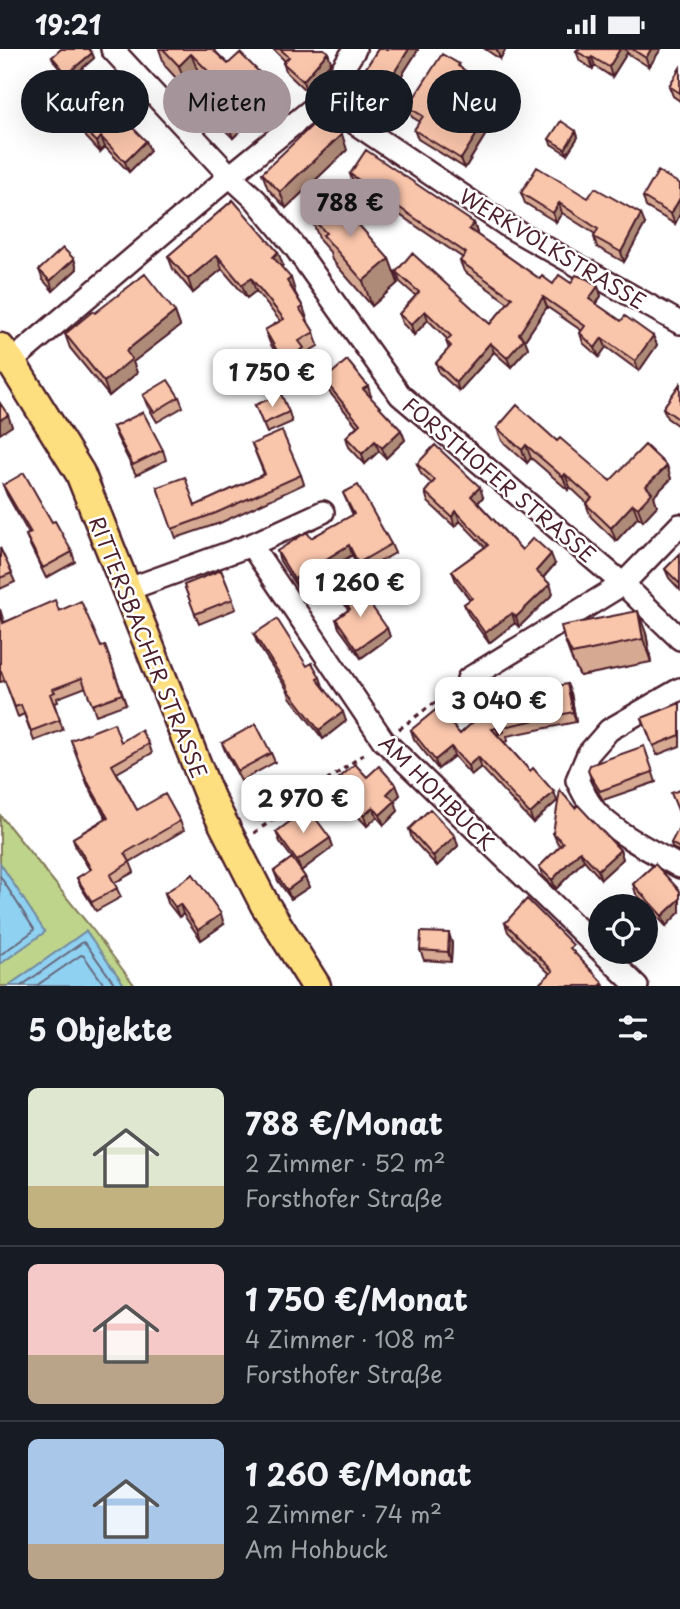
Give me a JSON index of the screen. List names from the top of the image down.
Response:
{
  "streets": {
    "main road": ["RITTERSBACHER STRASSE"],
    "street": ["WERKVOLKSTRASSE", "FORSTHOFER STRASSE", "AM HOHBUCK"]
  },
  "page": {
    "status": "19:21",
    "chip": [
      "Kaufen",
      "Mieten",
      "Filter",
      "Neu"
    ],
    "price": [
      "788 €",
      "1 750 €",
      "1 260 €",
      "3 040 €",
      "2 970 €"
    ],
    "heading": "5 Objekte",
    "list": [
      {
        "name": "788 €/Monat",
        "note": "2 Zimmer · 52 m² · Forsthofer Straße"
      },
      {
        "name": "1 750 €/Monat",
        "note": "4 Zimmer · 108 m² · Forsthofer Straße"
      },
      {
        "name": "1 260 €/Monat",
        "note": "2 Zimmer · 74 m² · Am Hohbuck"
      }
    ]
  }
}
